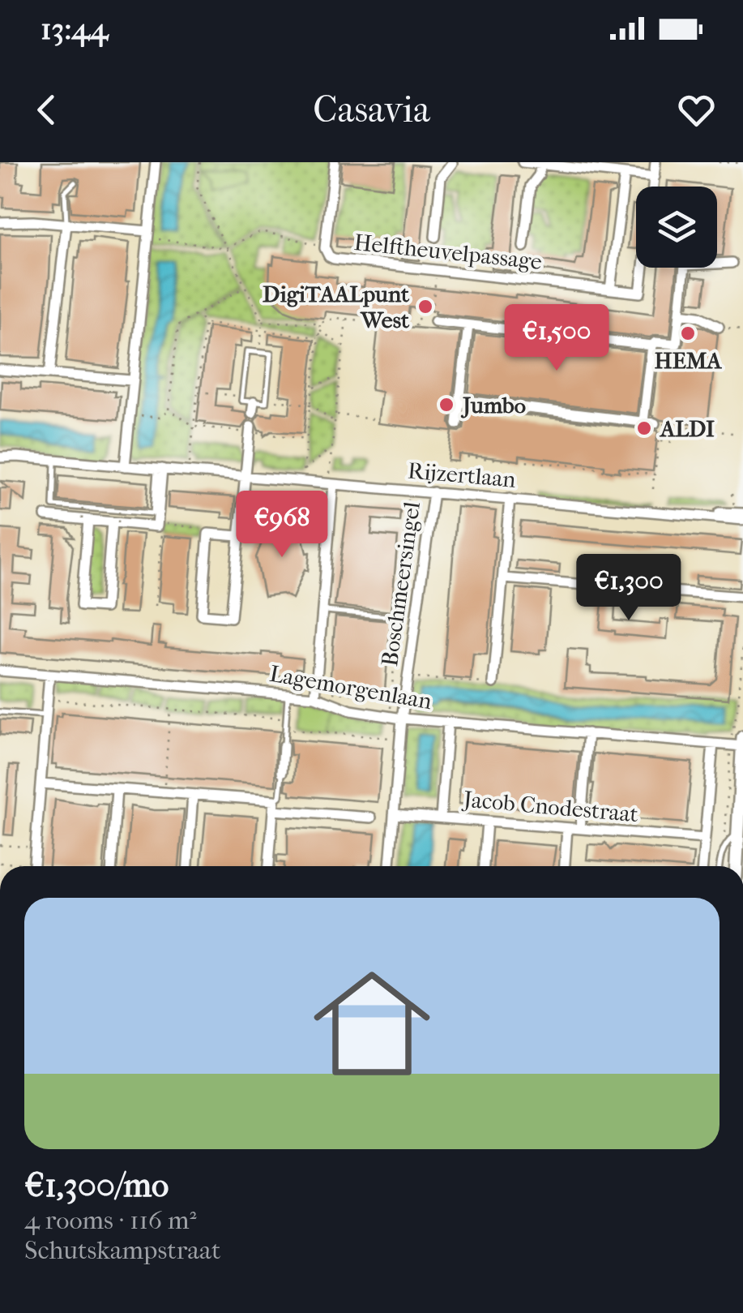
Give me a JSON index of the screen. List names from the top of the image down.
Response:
{
  "streets": {
    "street": [
      "Helftheuvelpassage",
      "Rijzertlaan",
      "Boschmeersingel",
      "Lagemorgenlaan",
      "Jacob Cnodestraat"
    ]
  },
  "crossings": [
    ["Rijzertlaan", "Boschmeersingel"],
    ["Boschmeersingel", "Lagemorgenlaan"],
    ["Boschmeersingel", "Jacob Cnodestraat"]
  ],
  "places": [
    "DigiTAALpunt West",
    "HEMA",
    "Jumbo",
    "ALDI"
  ],
  "page": {
    "status": "13:44",
    "header": "Casavia",
    "price": ["€1,500", "€968", "€1,300"],
    "list": [
      {
        "name": "€1,300/mo",
        "note": "4 rooms · 116 m² · Schutskampstraat"
      }
    ]
  }
}
